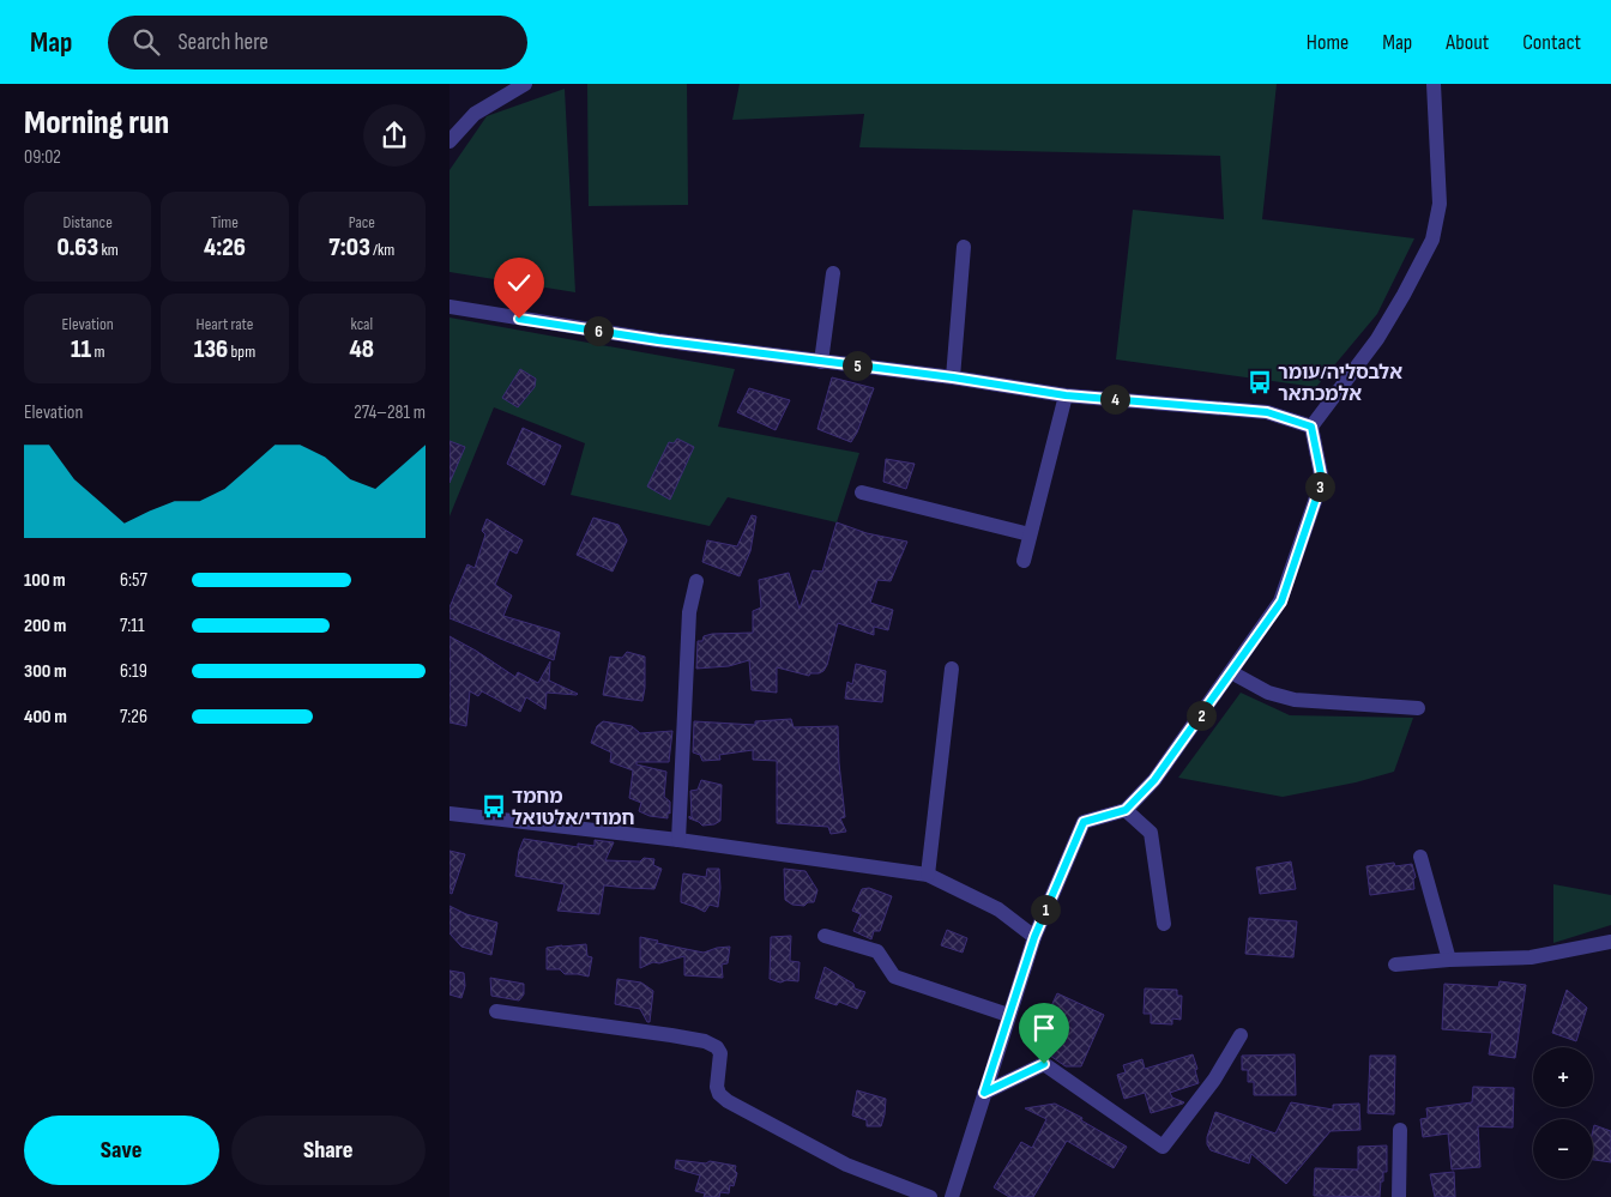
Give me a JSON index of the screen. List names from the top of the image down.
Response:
{
  "places": {
    "bus stop": ["אלבסליה/עומר אלמכתאר", "מחמד חמודי/אלטואל"]
  },
  "page": {
    "header": "Map",
    "search": "Search here",
    "nav": [
      "Home",
      "Map",
      "About",
      "Contact"
    ],
    "heading": ["Morning run", "09:02"],
    "stats": [
      ["Distance", "0.63 km"],
      ["Time", "4:26"],
      ["Pace", "7:03 /km"],
      ["Elevation", "11 m"],
      ["Heart rate", "136 bpm"],
      ["kcal", "48"]
    ],
    "pins": [
      "6",
      "5",
      "4",
      "3",
      "2",
      "1"
    ],
    "chart": ["Elevation", "274–281 m"],
    "list": [
      {
        "name": "100 m",
        "note": "6:57"
      },
      {
        "name": "200 m",
        "note": "7:11"
      },
      {
        "name": "300 m",
        "note": "6:19"
      },
      {
        "name": "400 m",
        "note": "7:26"
      }
    ],
    "map_buttons": ["+", "−"],
    "buttons": ["Save", "Share"]
  }
}
